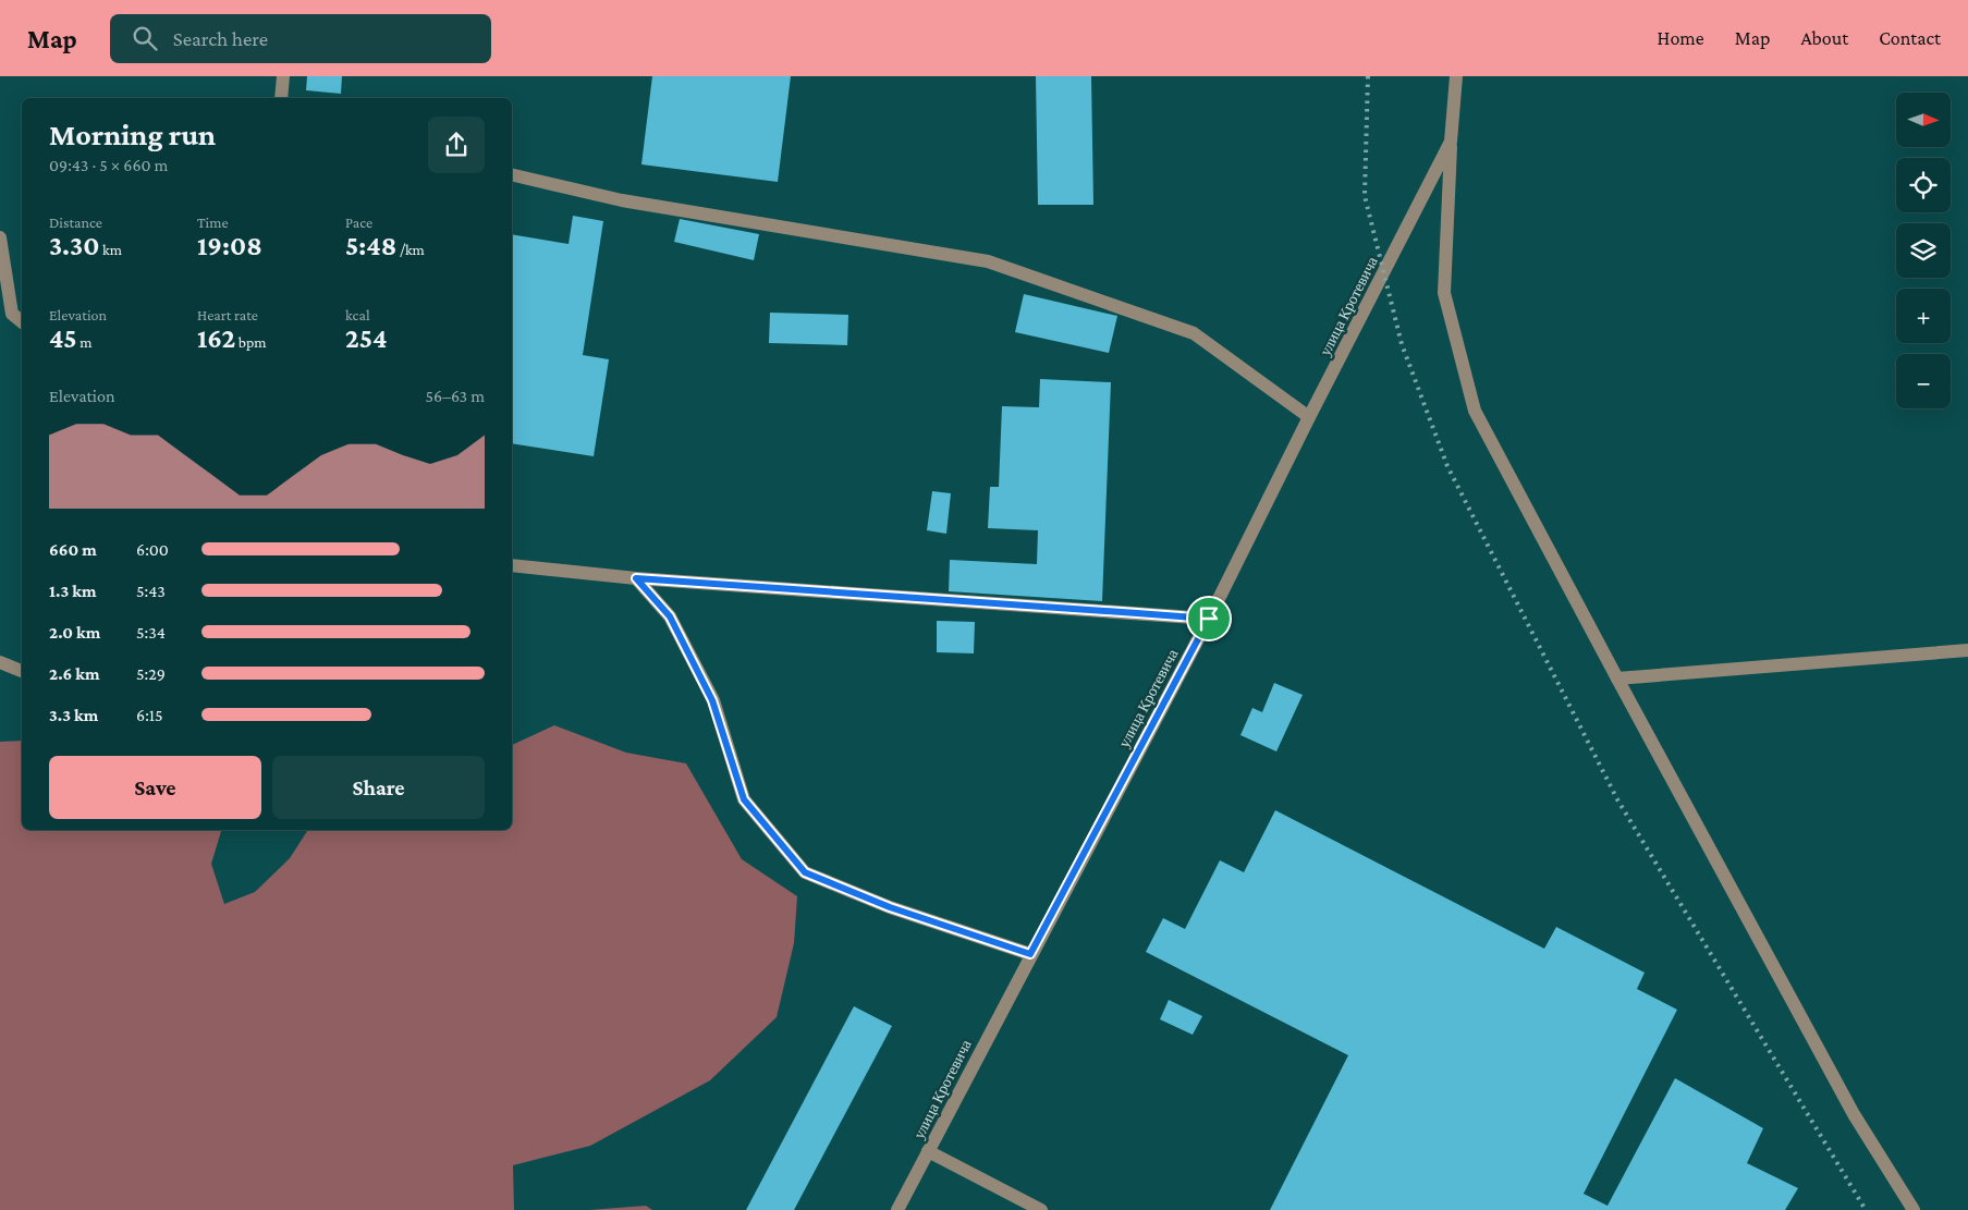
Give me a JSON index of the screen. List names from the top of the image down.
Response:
{
  "streets": {
    "street": ["улица Кротевича"]
  },
  "north": "right",
  "page": {
    "header": "Map",
    "search": "Search here",
    "nav": [
      "Home",
      "Map",
      "About",
      "Contact"
    ],
    "map_buttons": ["+", "−"],
    "heading": ["Morning run", "09:43 · 5 × 660 m"],
    "stats": [
      ["Distance", "3.30 km"],
      ["Time", "19:08"],
      ["Pace", "5:48 /km"],
      ["Elevation", "45 m"],
      ["Heart rate", "162 bpm"],
      ["kcal", "254"]
    ],
    "chart": ["Elevation", "56–63 m"],
    "list": [
      {
        "name": "660 m",
        "note": "6:00"
      },
      {
        "name": "1.3 km",
        "note": "5:43"
      },
      {
        "name": "2.0 km",
        "note": "5:34"
      },
      {
        "name": "2.6 km",
        "note": "5:29"
      },
      {
        "name": "3.3 km",
        "note": "6:15"
      }
    ],
    "buttons": ["Save", "Share"]
  }
}
